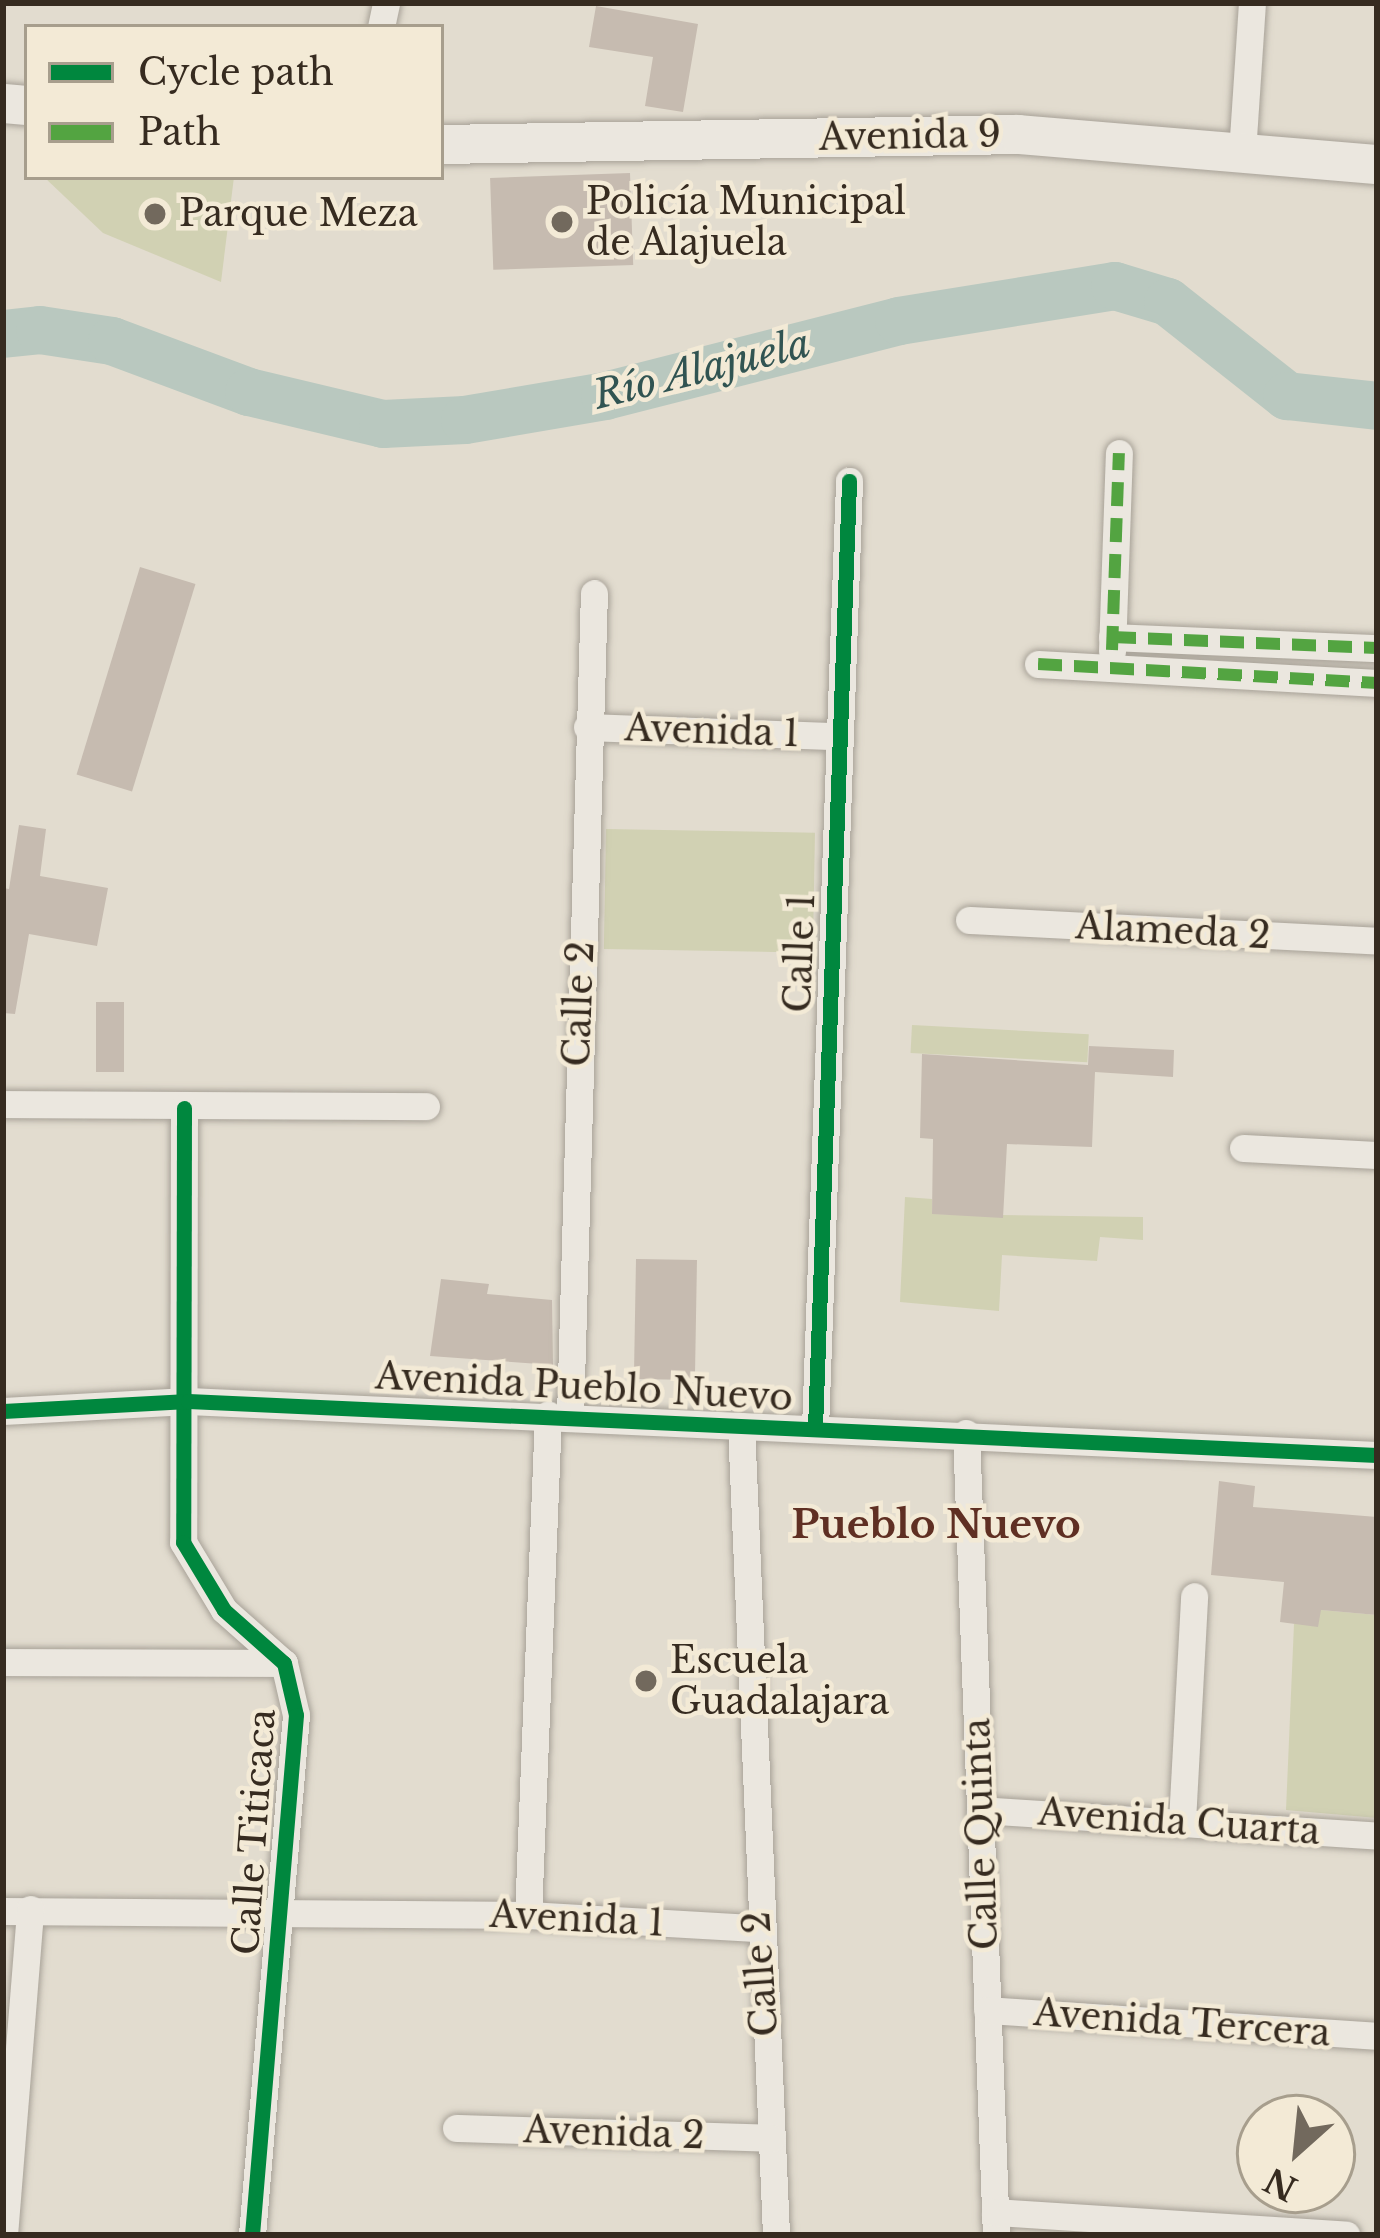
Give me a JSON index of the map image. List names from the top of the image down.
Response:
{
  "streets": {
    "street": [
      "Avenida 9",
      "Avenida 1",
      "Alameda 2",
      "Calle 1",
      "Calle 2",
      "Avenida Pueblo Nuevo",
      "Avenida Cuarta",
      "Calle Titicaca",
      "Calle Quinta",
      "Avenida Tercera",
      "Avenida 2"
    ]
  },
  "crossings": [
    ["Avenida 1", "Calle 1"],
    ["Avenida 1", "Calle 2"],
    ["Avenida 1", "Calle Titicaca"],
    ["Calle 1", "Avenida Pueblo Nuevo"],
    ["Calle 2", "Avenida Pueblo Nuevo"],
    ["Calle 2", "Avenida 2"],
    ["Avenida Pueblo Nuevo", "Calle Titicaca"],
    ["Avenida Pueblo Nuevo", "Calle Quinta"],
    ["Avenida Cuarta", "Calle Quinta"],
    ["Calle Quinta", "Avenida Tercera"]
  ],
  "districts": ["Pueblo Nuevo"],
  "water": ["Río Alajuela"],
  "places": ["Parque Meza", "Policía Municipal de Alajuela", "Escuela Guadalajara"],
  "legend": ["Cycle path", "Path"],
  "north": "bottom left"
}
